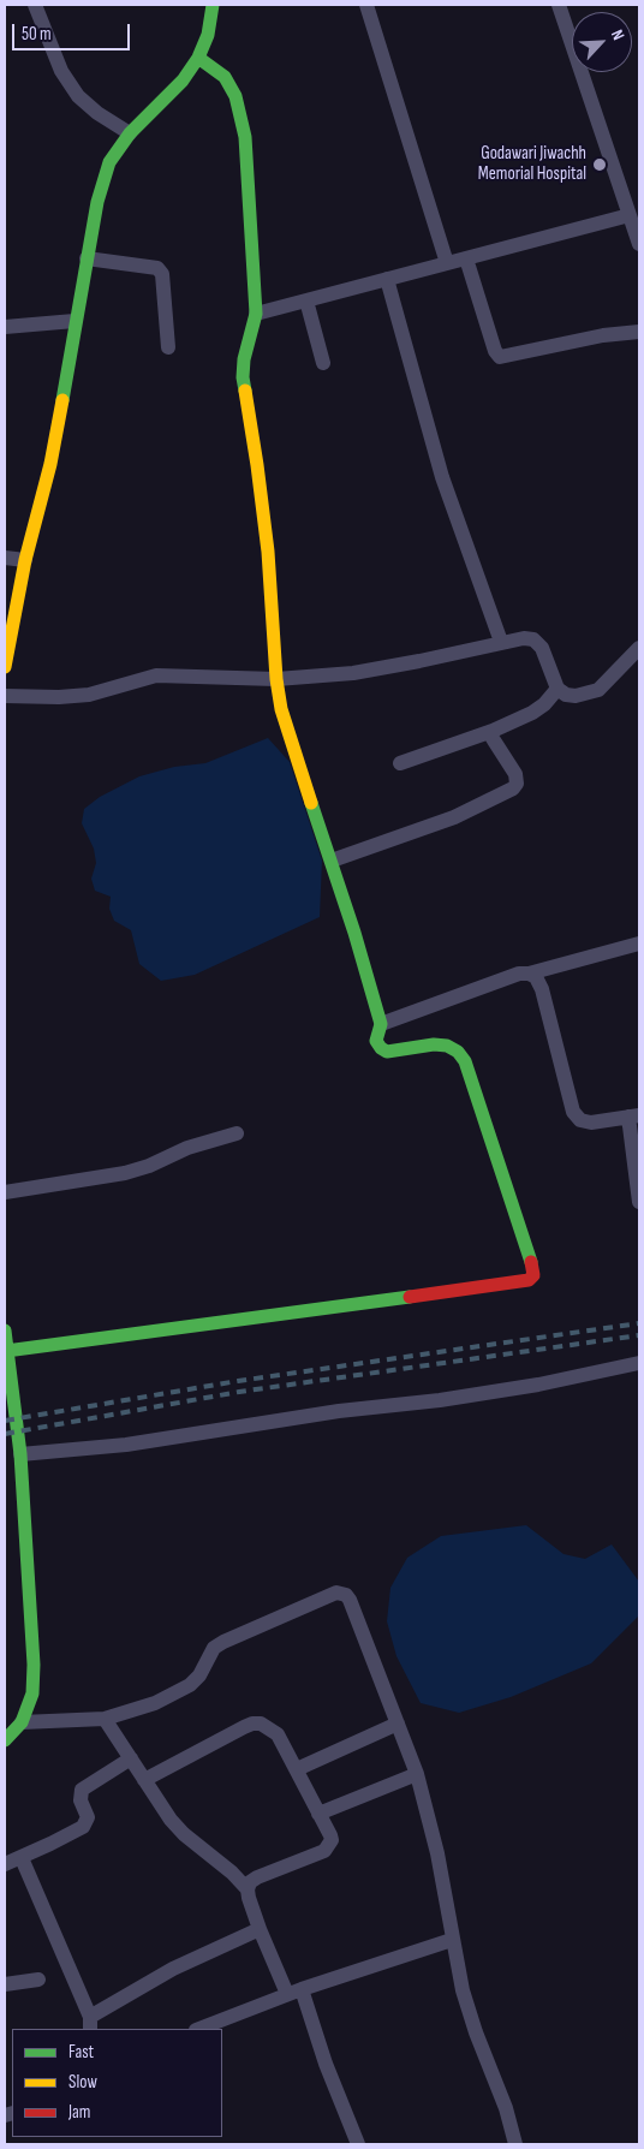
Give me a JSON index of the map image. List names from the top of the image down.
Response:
{
  "places": ["Godawari Jiwachh Memorial Hospital"],
  "legend": ["Fast", "Slow", "Jam"],
  "scale_bar": "50 m",
  "north": "top right"
}
